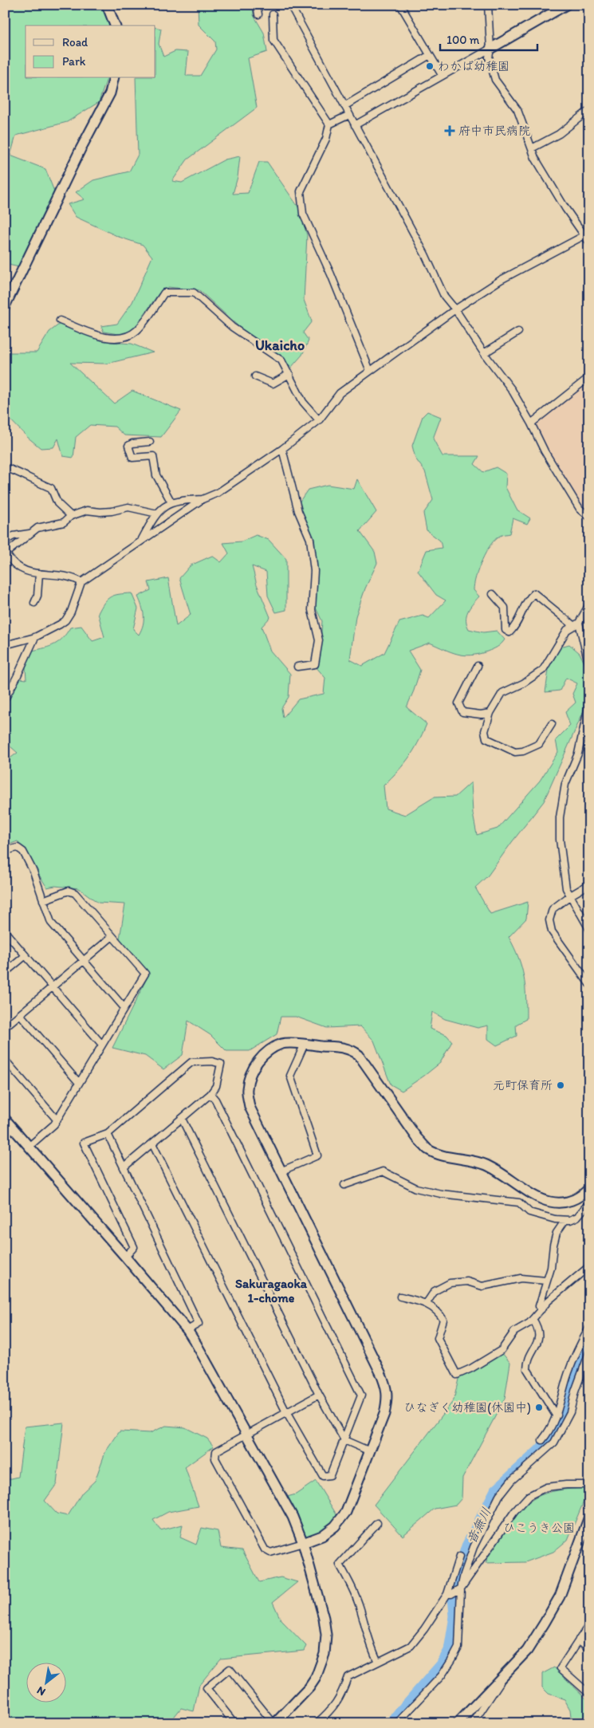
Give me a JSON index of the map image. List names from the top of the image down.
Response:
{
  "districts": ["Ukaicho", "Sakuragaoka 1-chome"],
  "water": ["音無川"],
  "parks": ["ひこうき公園"],
  "places": {
    "other": ["わかば幼稚園", "元町保育所", "ひなぎく幼稚園(休園中)"],
    "health": ["府中市民病院"]
  },
  "legend": ["Road", "Park"],
  "scale_bar": "100 m",
  "north": "bottom left"
}
